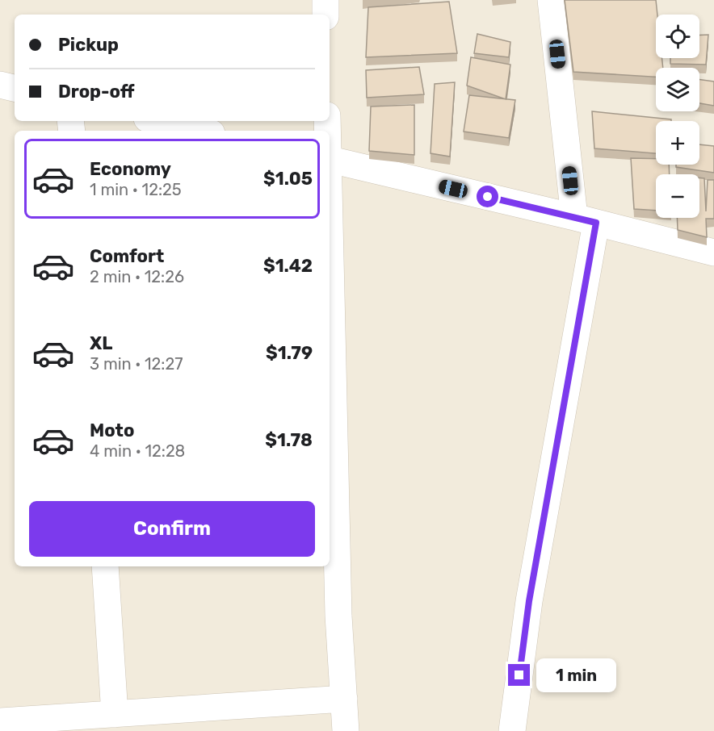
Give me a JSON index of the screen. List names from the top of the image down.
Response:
{
  "page": {
    "map_buttons": ["+", "−"],
    "banner": ["Pickup", "Drop-off"],
    "list": [
      {
        "name": "Economy",
        "note": "1 min · 12:25",
        "value": "$1.05"
      },
      {
        "name": "Comfort",
        "note": "2 min · 12:26",
        "value": "$1.42"
      },
      {
        "name": "XL",
        "note": "3 min · 12:27",
        "value": "$1.79"
      },
      {
        "name": "Moto",
        "note": "4 min · 12:28",
        "value": "$1.78"
      }
    ],
    "buttons": "Confirm",
    "bubble": "1 min"
  }
}
